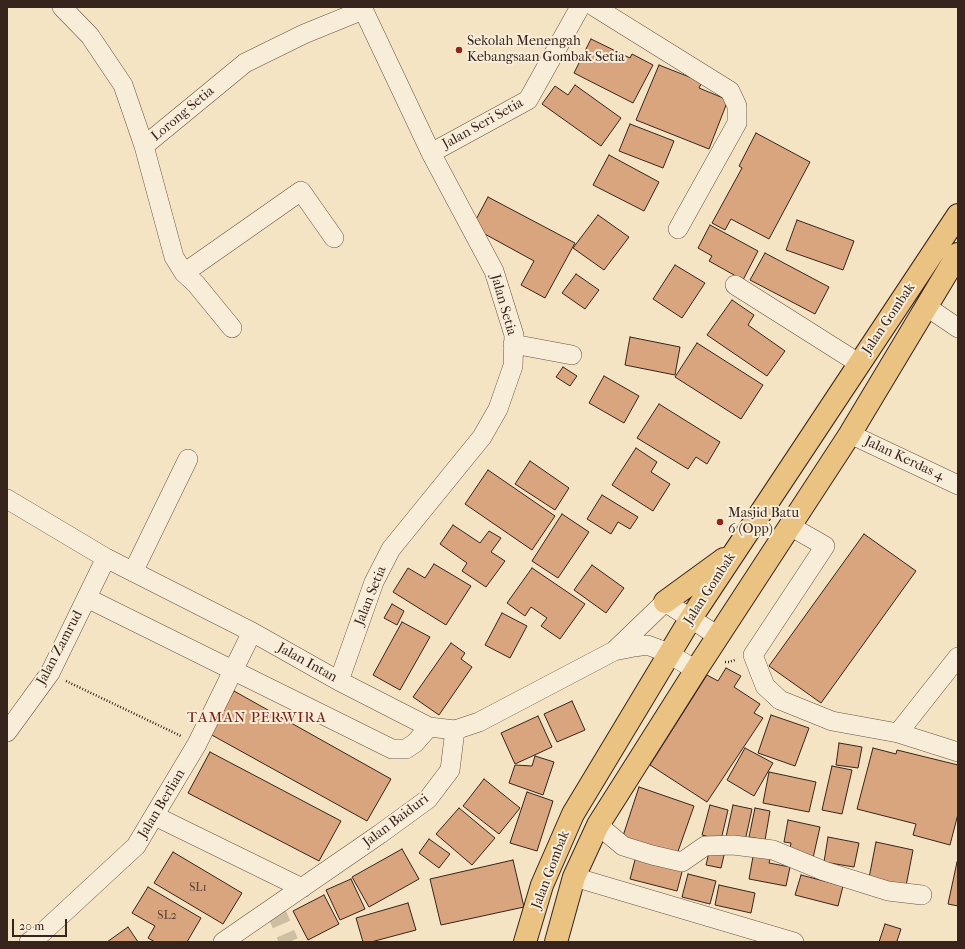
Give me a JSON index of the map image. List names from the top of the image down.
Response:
{
  "streets": {
    "main road": ["Jalan Gombak"],
    "street": [
      "Lorong Setia",
      "Jalan Seri Setia",
      "Jalan Setia",
      "Jalan Kerdas 4",
      "Jalan Zamrud",
      "Jalan Intan",
      "Jalan Berlian",
      "Jalan Baiduri"
    ]
  },
  "crossings": [
    ["Lorong Setia", "Jalan Setia"],
    ["Jalan Seri Setia", "Jalan Setia"],
    ["Jalan Setia", "Jalan Intan"],
    ["Jalan Gombak", "Jalan Kerdas 4"],
    ["Jalan Gombak", "Jalan Intan"],
    ["Jalan Zamrud", "Jalan Intan"],
    ["Jalan Intan", "Jalan Berlian"],
    ["Jalan Intan", "Jalan Baiduri"]
  ],
  "districts": ["TAMAN PERWIRA"],
  "places": ["Sekolah Menengah Kebangsaan Gombak Setia", "Masjid Batu 6 (Opp)"],
  "house_numbers": ["SL1", "SL2"],
  "scale_bar": "20 m"
}
